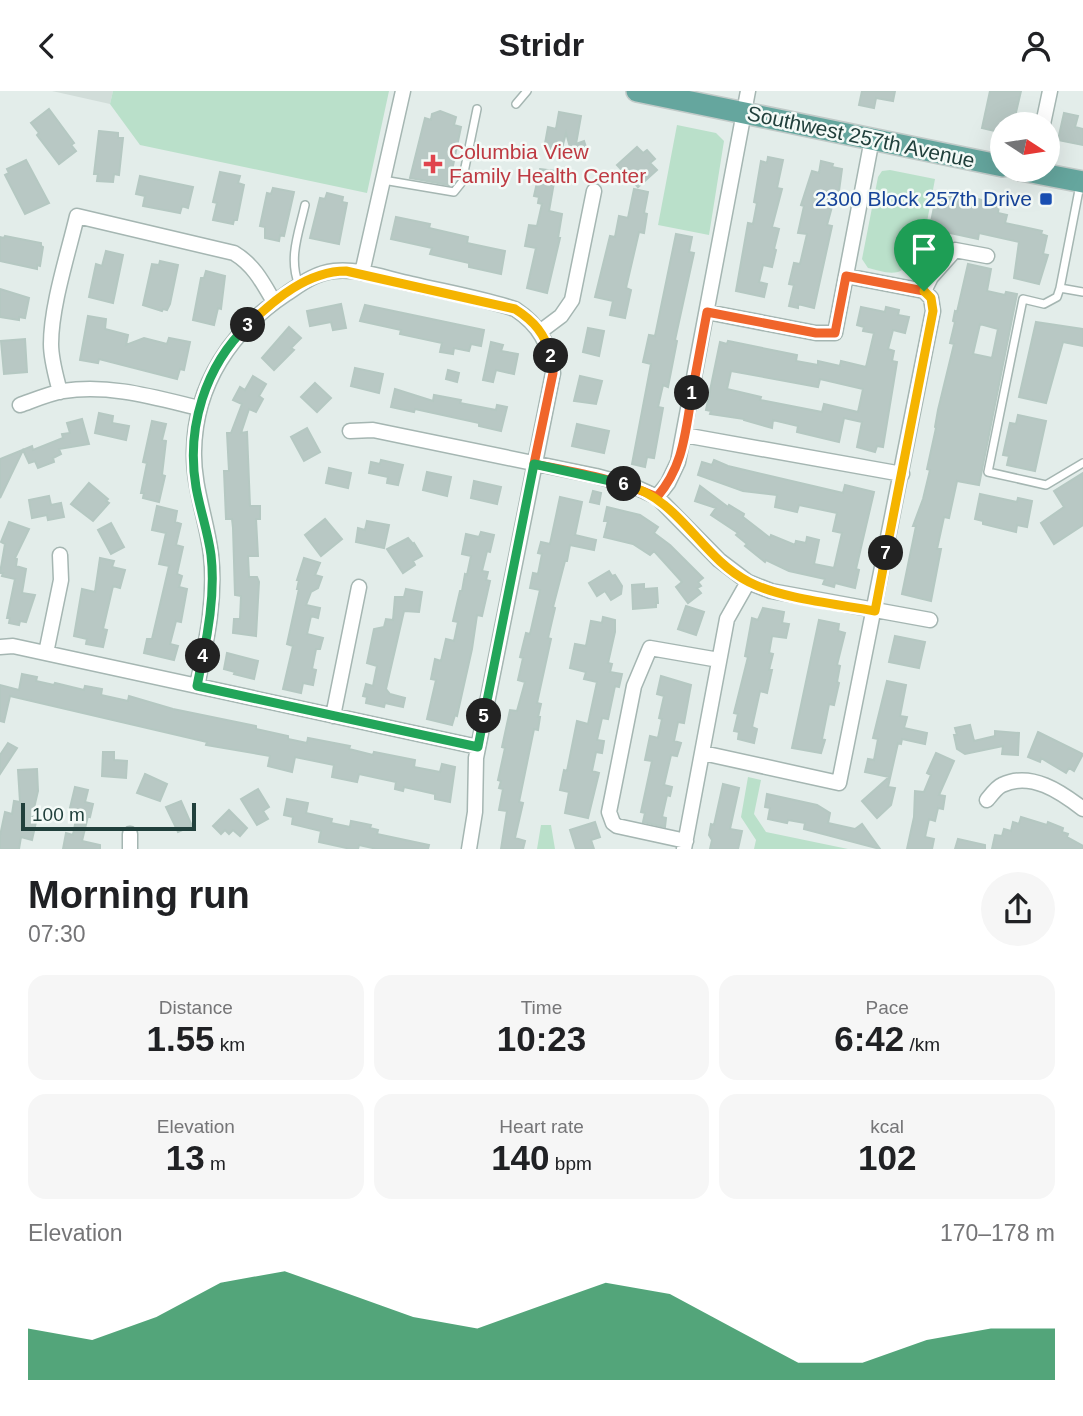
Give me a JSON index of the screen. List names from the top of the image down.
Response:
{
  "streets": {
    "main road": ["Southwest 257th Avenue"]
  },
  "places": {
    "health": ["Columbia View Family Health Center"],
    "transit": ["2300 Block 257th Drive"]
  },
  "scale_bar": "100 m",
  "north": "right",
  "page": {
    "header": "Stridr",
    "pins": [
      "3",
      "2",
      "1",
      "6",
      "7",
      "4",
      "5"
    ],
    "scale": "100 m",
    "heading": ["Morning run", "07:30"],
    "stats": [
      ["Distance", "1.55 km"],
      ["Time", "10:23"],
      ["Pace", "6:42 /km"],
      ["Elevation", "13 m"],
      ["Heart rate", "140 bpm"],
      ["kcal", "102"]
    ],
    "chart": ["Elevation", "170–178 m"]
  }
}
